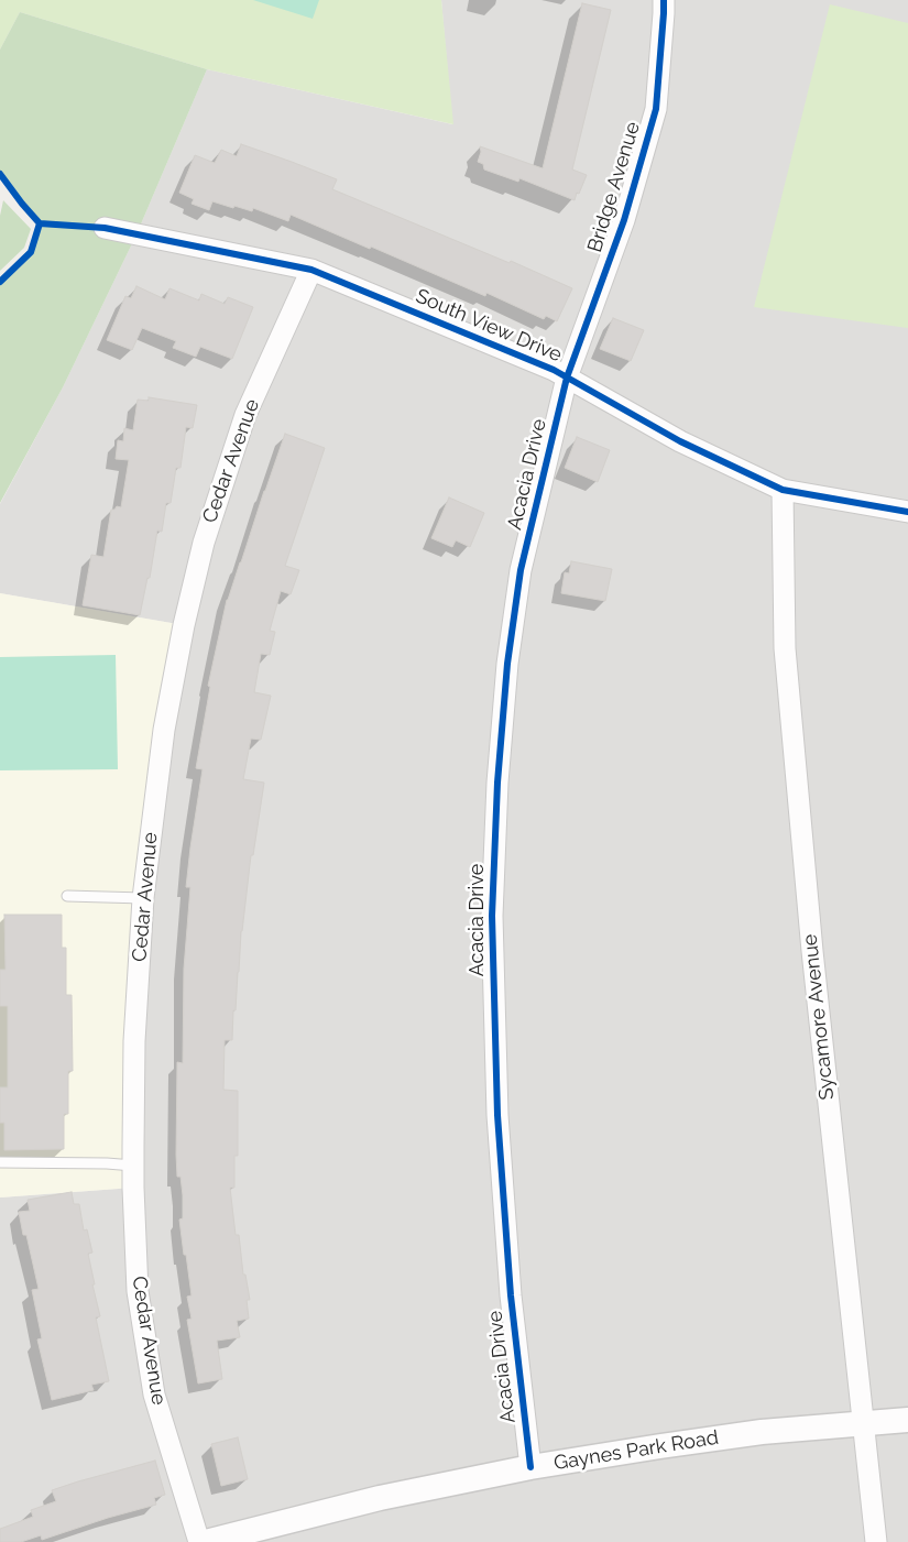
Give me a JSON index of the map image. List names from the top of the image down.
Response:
{
  "streets": {
    "street": [
      "Bridge Avenue",
      "South View Drive",
      "Cedar Avenue",
      "Acacia Drive",
      "Sycamore Avenue",
      "Gaynes Park Road"
    ]
  },
  "crossings": [
    ["Bridge Avenue", "South View Drive"],
    ["Bridge Avenue", "Acacia Drive"],
    ["South View Drive", "Cedar Avenue"],
    ["South View Drive", "Acacia Drive"],
    ["South View Drive", "Sycamore Avenue"],
    ["Acacia Drive", "Gaynes Park Road"],
    ["Sycamore Avenue", "Gaynes Park Road"]
  ]
}
